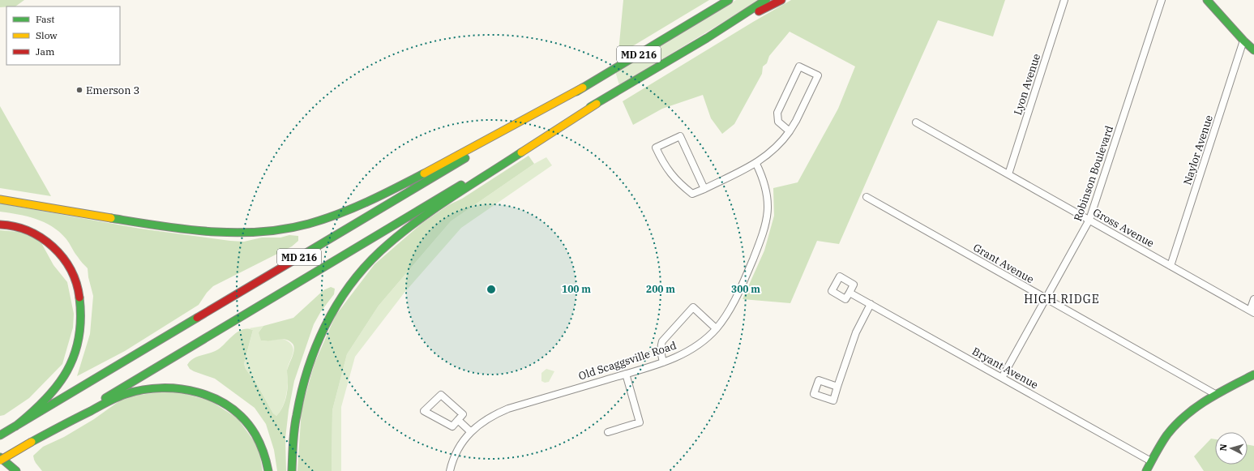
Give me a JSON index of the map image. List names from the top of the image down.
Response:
{
  "streets": {
    "main road": ["MD 216"],
    "street": [
      "Lyon Avenue",
      "Naylor Avenue",
      "Robinson Boulevard",
      "Gross Avenue",
      "Grant Avenue",
      "Old Scaggsville Road",
      "Bryant Avenue"
    ]
  },
  "crossings": [
    ["Lyon Avenue", "Gross Avenue"],
    ["Naylor Avenue", "Gross Avenue"],
    ["Robinson Boulevard", "Gross Avenue"],
    ["Robinson Boulevard", "Grant Avenue"],
    ["Robinson Boulevard", "Bryant Avenue"]
  ],
  "districts": ["HIGH RIDGE"],
  "places": ["Emerson 3"],
  "legend": ["Fast", "Slow", "Jam"],
  "north": "left",
  "rings": ["100 m", "200 m", "300 m"]
}
